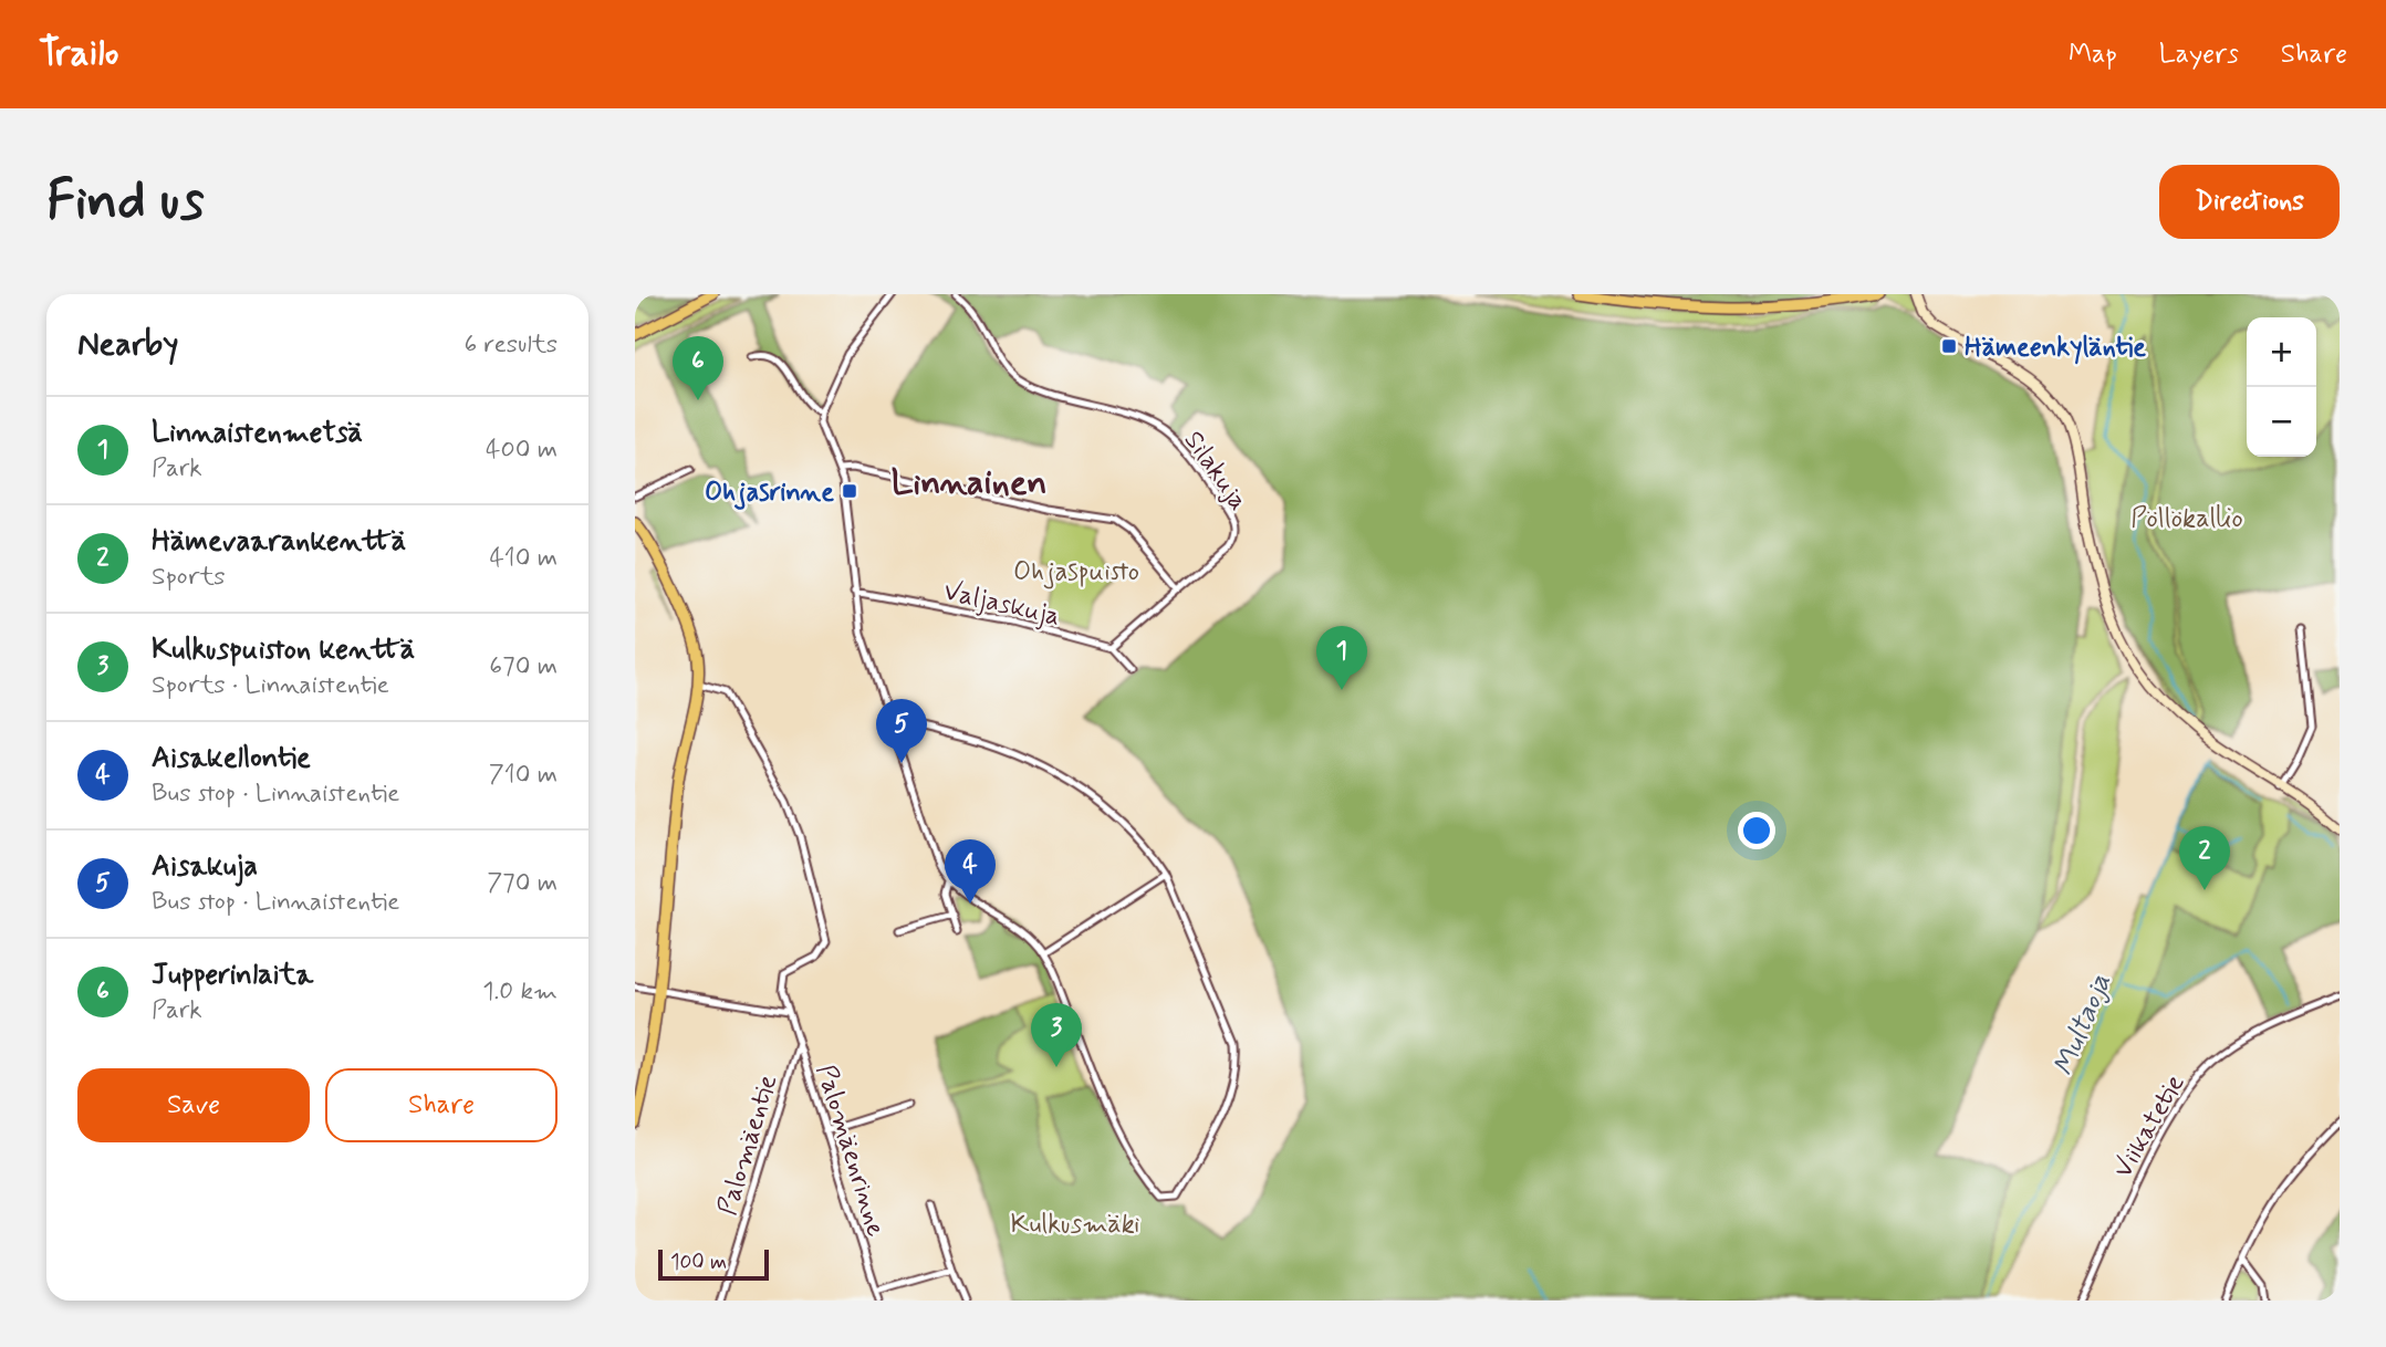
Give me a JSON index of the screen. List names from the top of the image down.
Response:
{
  "streets": {
    "street": [
      "Silakuja",
      "Valjaskuja",
      "Viikatetie",
      "Palomäentie",
      "Palomäenrinne"
    ]
  },
  "crossings": [
    ["Silakuja", "Valjaskuja"],
    ["Palomäentie", "Palomäenrinne"]
  ],
  "districts": ["Linnainen"],
  "water": ["Multaoja"],
  "parks": ["Pöllökallio", "Ohjaspuisto", "Kulkusmäki"],
  "places": {
    "transit": ["Hämeenkyläntie", "Ohjasrinne"]
  },
  "scale_bar": "100 m",
  "page": {
    "header": "Trailo",
    "nav": ["Map", "Layers", "Share"],
    "buttons": [
      "Directions",
      ["Save", "Share"]
    ],
    "title": "Find us",
    "heading": ["Nearby", "6 results"],
    "map_buttons": ["+", "−"],
    "pins": [
      "6",
      "1",
      "5",
      "2",
      "4",
      "3"
    ],
    "list": [
      {
        "mark": "1",
        "name": "Linnaistenmetsä",
        "note": "Park",
        "value": "400 m"
      },
      {
        "mark": "2",
        "name": "Hämevaarankenttä",
        "note": "Sports",
        "value": "410 m"
      },
      {
        "mark": "3",
        "name": "Kulkuspuiston kenttä",
        "note": "Sports · Linnaistentie",
        "value": "670 m"
      },
      {
        "mark": "4",
        "name": "Aisakellontie",
        "note": "Bus stop · Linnaistentie",
        "value": "710 m"
      },
      {
        "mark": "5",
        "name": "Aisakuja",
        "note": "Bus stop · Linnaistentie",
        "value": "770 m"
      },
      {
        "mark": "6",
        "name": "Jupperinlaita",
        "note": "Park",
        "value": "1.0 km"
      }
    ],
    "scale": "100 m"
  }
}
